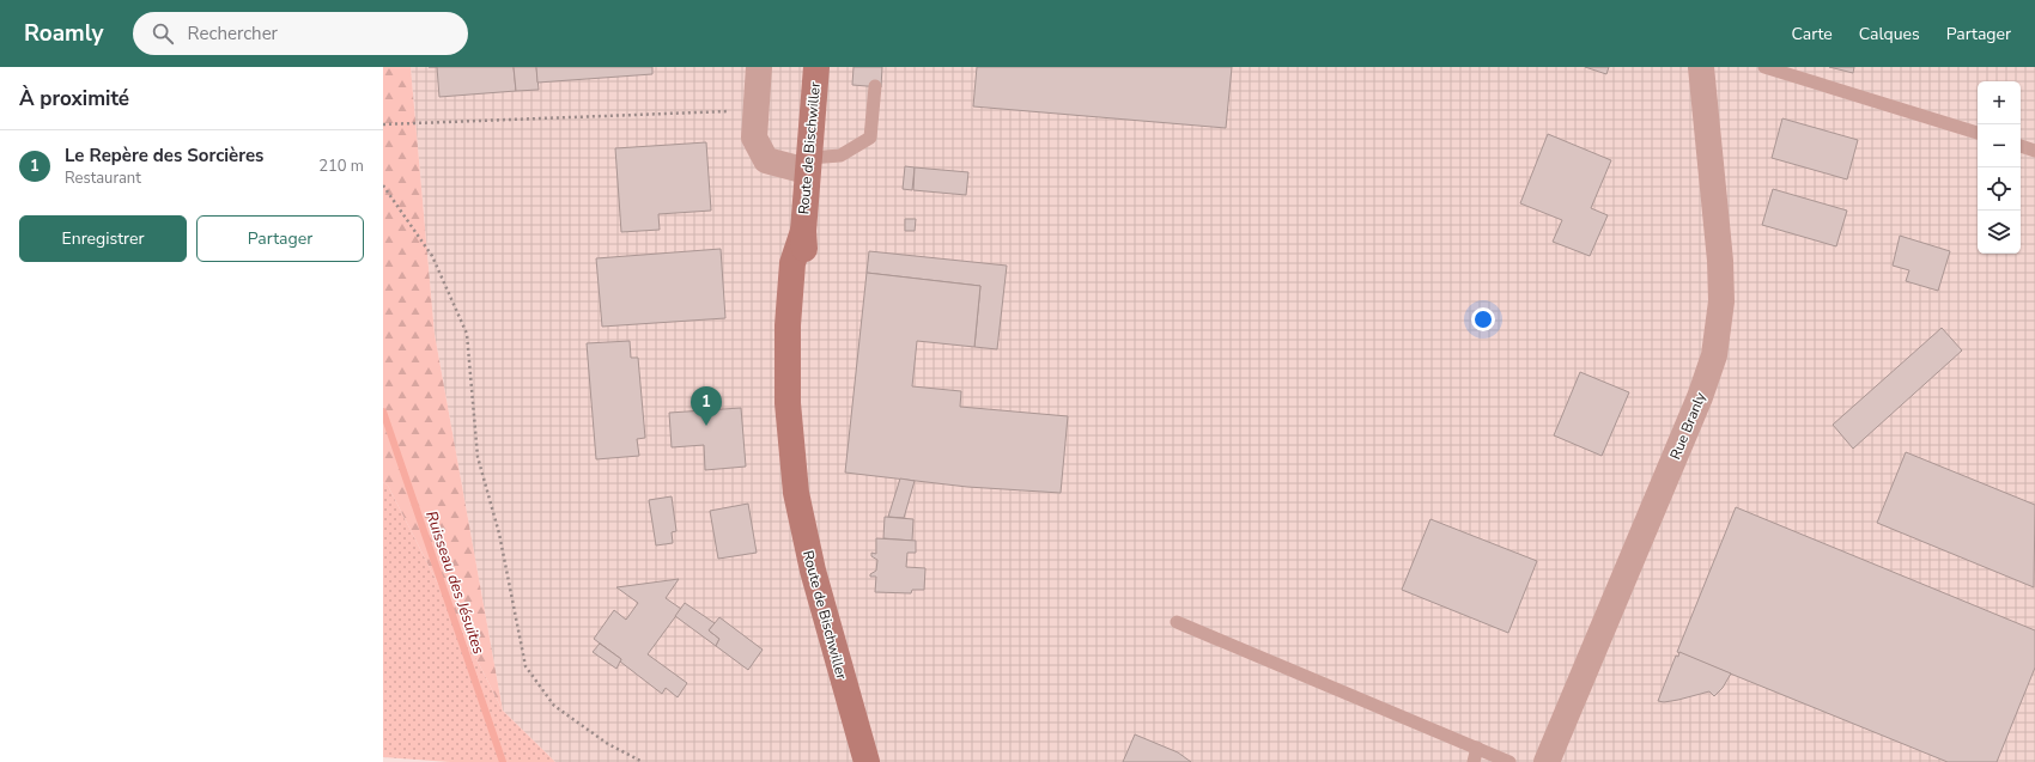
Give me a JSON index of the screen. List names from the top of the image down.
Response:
{
  "streets": {
    "street": ["Route de Bischwiller", "Rue Branly"]
  },
  "water": ["Ruisseau des Jésuites"],
  "page": {
    "header": "Roamly",
    "search": "Rechercher",
    "nav": ["Carte", "Calques", "Partager"],
    "heading": "À proximité",
    "map_buttons": ["+", "−"],
    "list": [
      {
        "mark": "1",
        "name": "Le Repère des Sorcières",
        "note": "Restaurant",
        "value": "210 m"
      }
    ],
    "buttons": ["Enregistrer", "Partager"],
    "pins": "1"
  }
}
